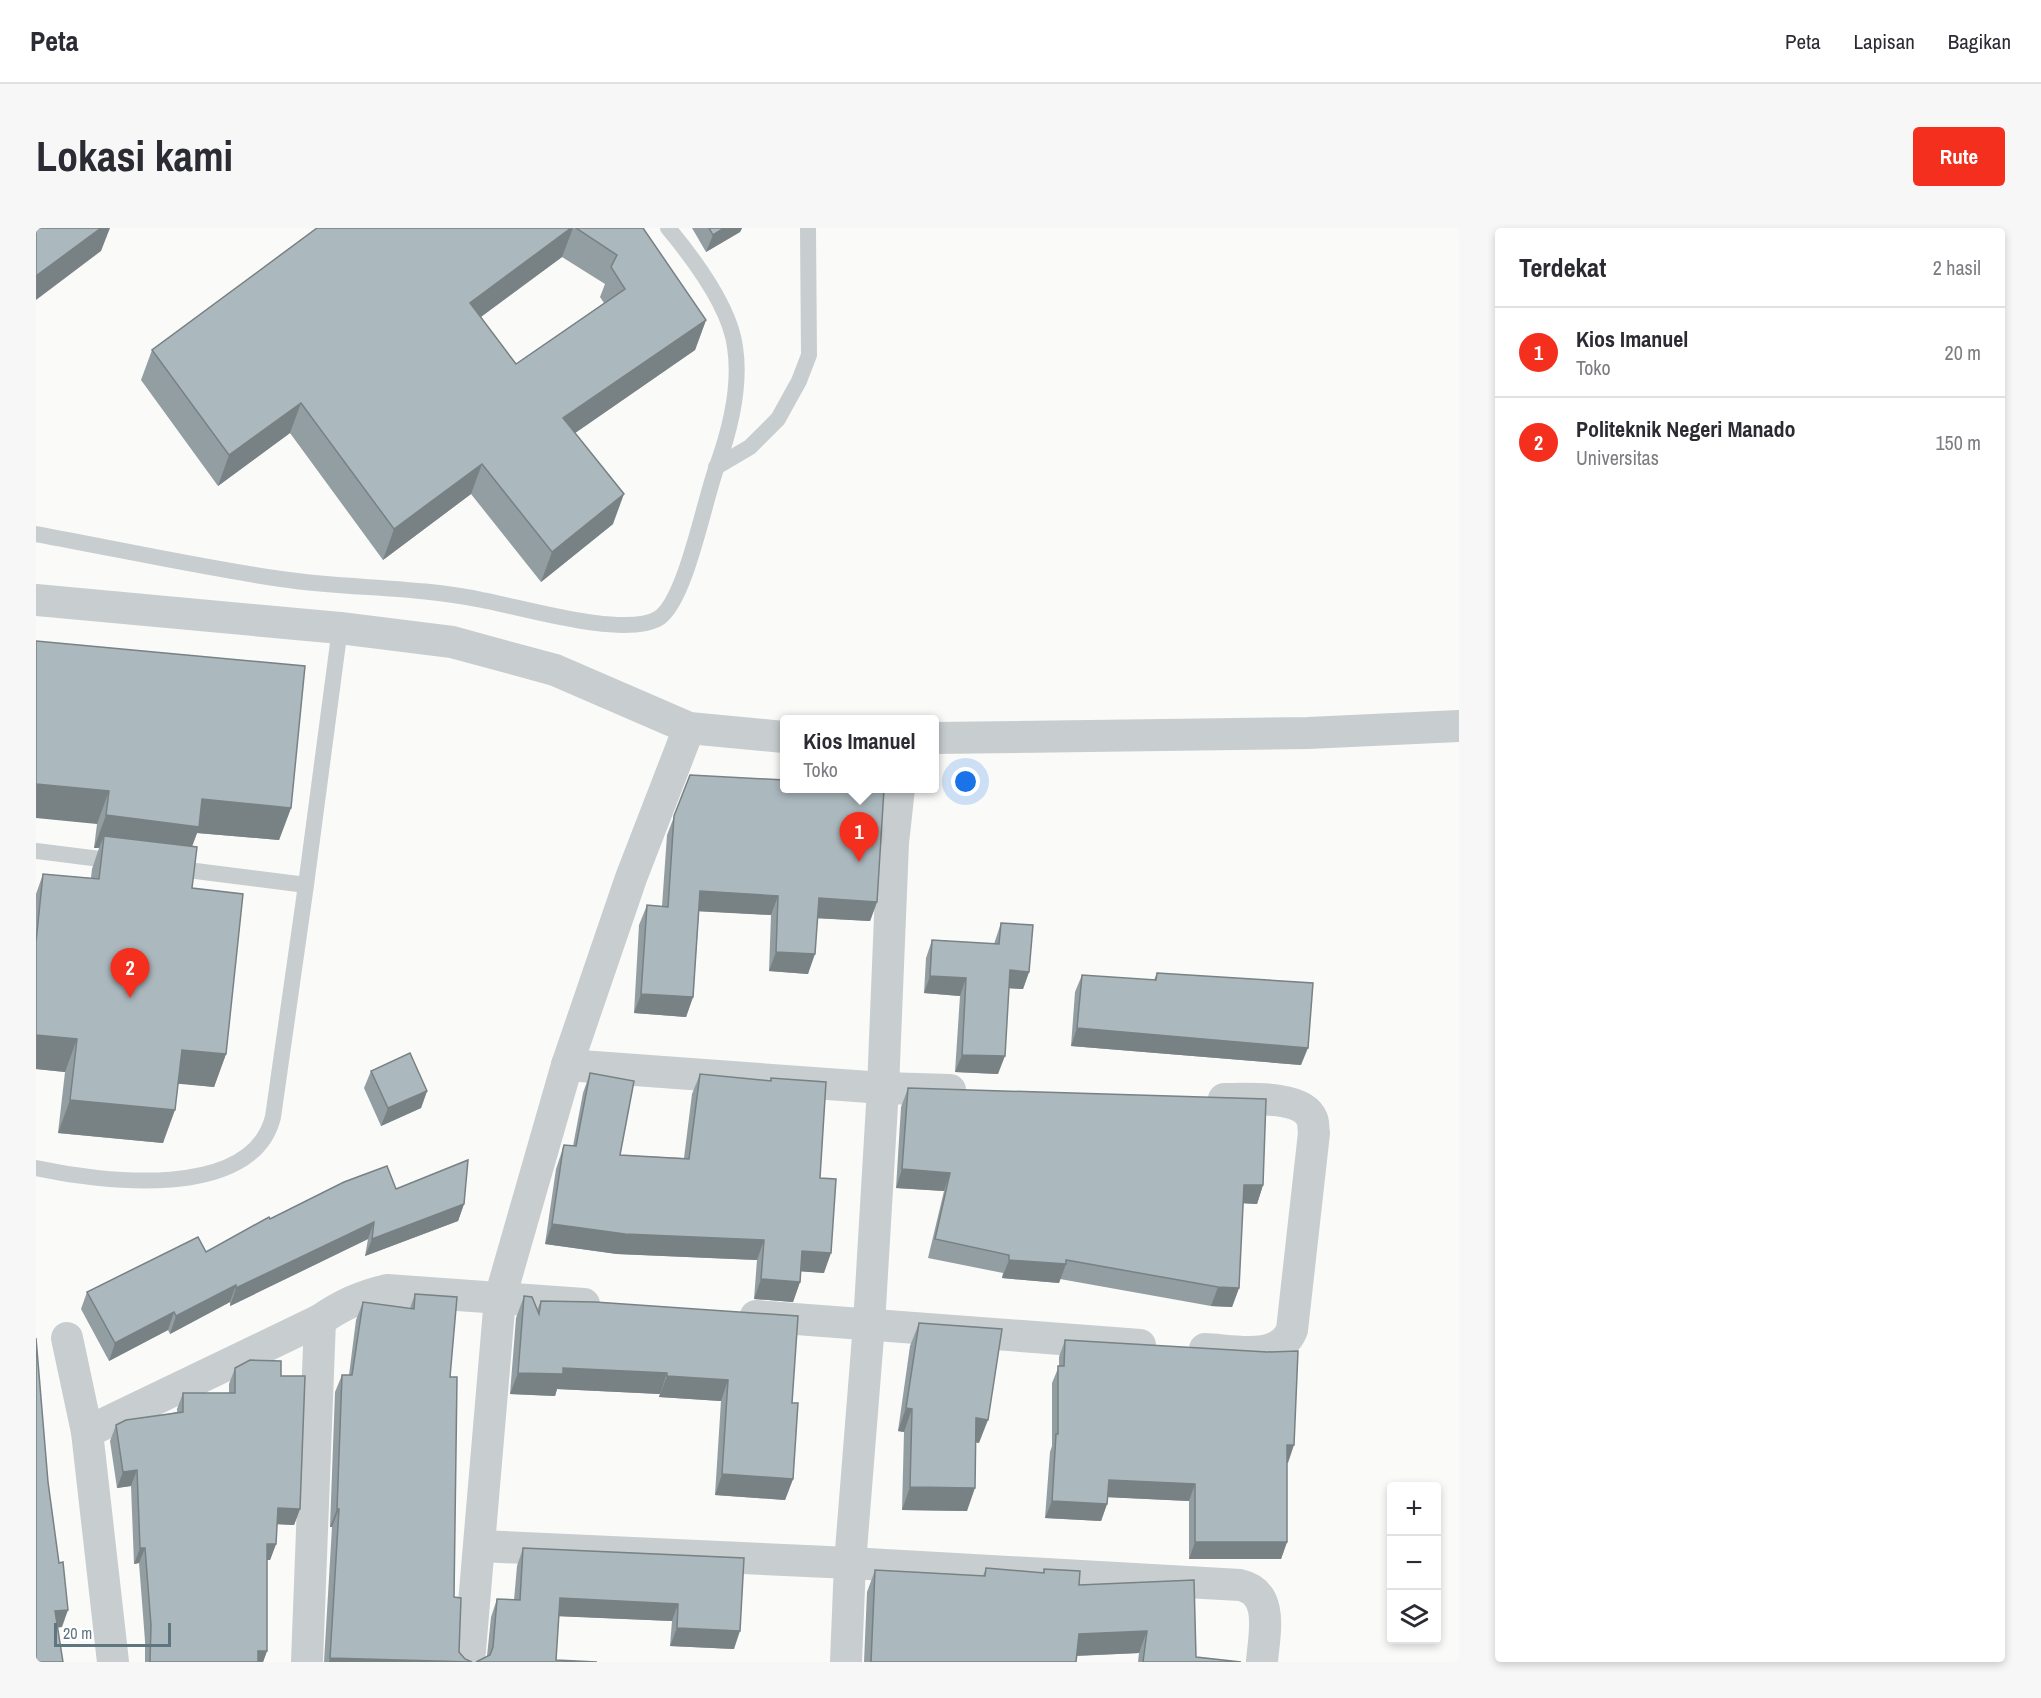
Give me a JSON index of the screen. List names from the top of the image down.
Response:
{
  "scale_bar": "20 m",
  "page": {
    "header": "Peta",
    "nav": ["Peta", "Lapisan", "Bagikan"],
    "buttons": "Rute",
    "title": "Lokasi kami",
    "heading": ["Terdekat", "2 hasil"],
    "list": [
      {
        "mark": "1",
        "name": "Kios Imanuel",
        "note": "Toko",
        "value": "20 m"
      },
      {
        "mark": "2",
        "name": "Politeknik Negeri Manado",
        "note": "Universitas",
        "value": "150 m"
      }
    ],
    "popup": ["Kios Imanuel", "Toko"],
    "pins": ["1", "2"],
    "map_buttons": ["+", "−"],
    "scale": "20 m"
  }
}
